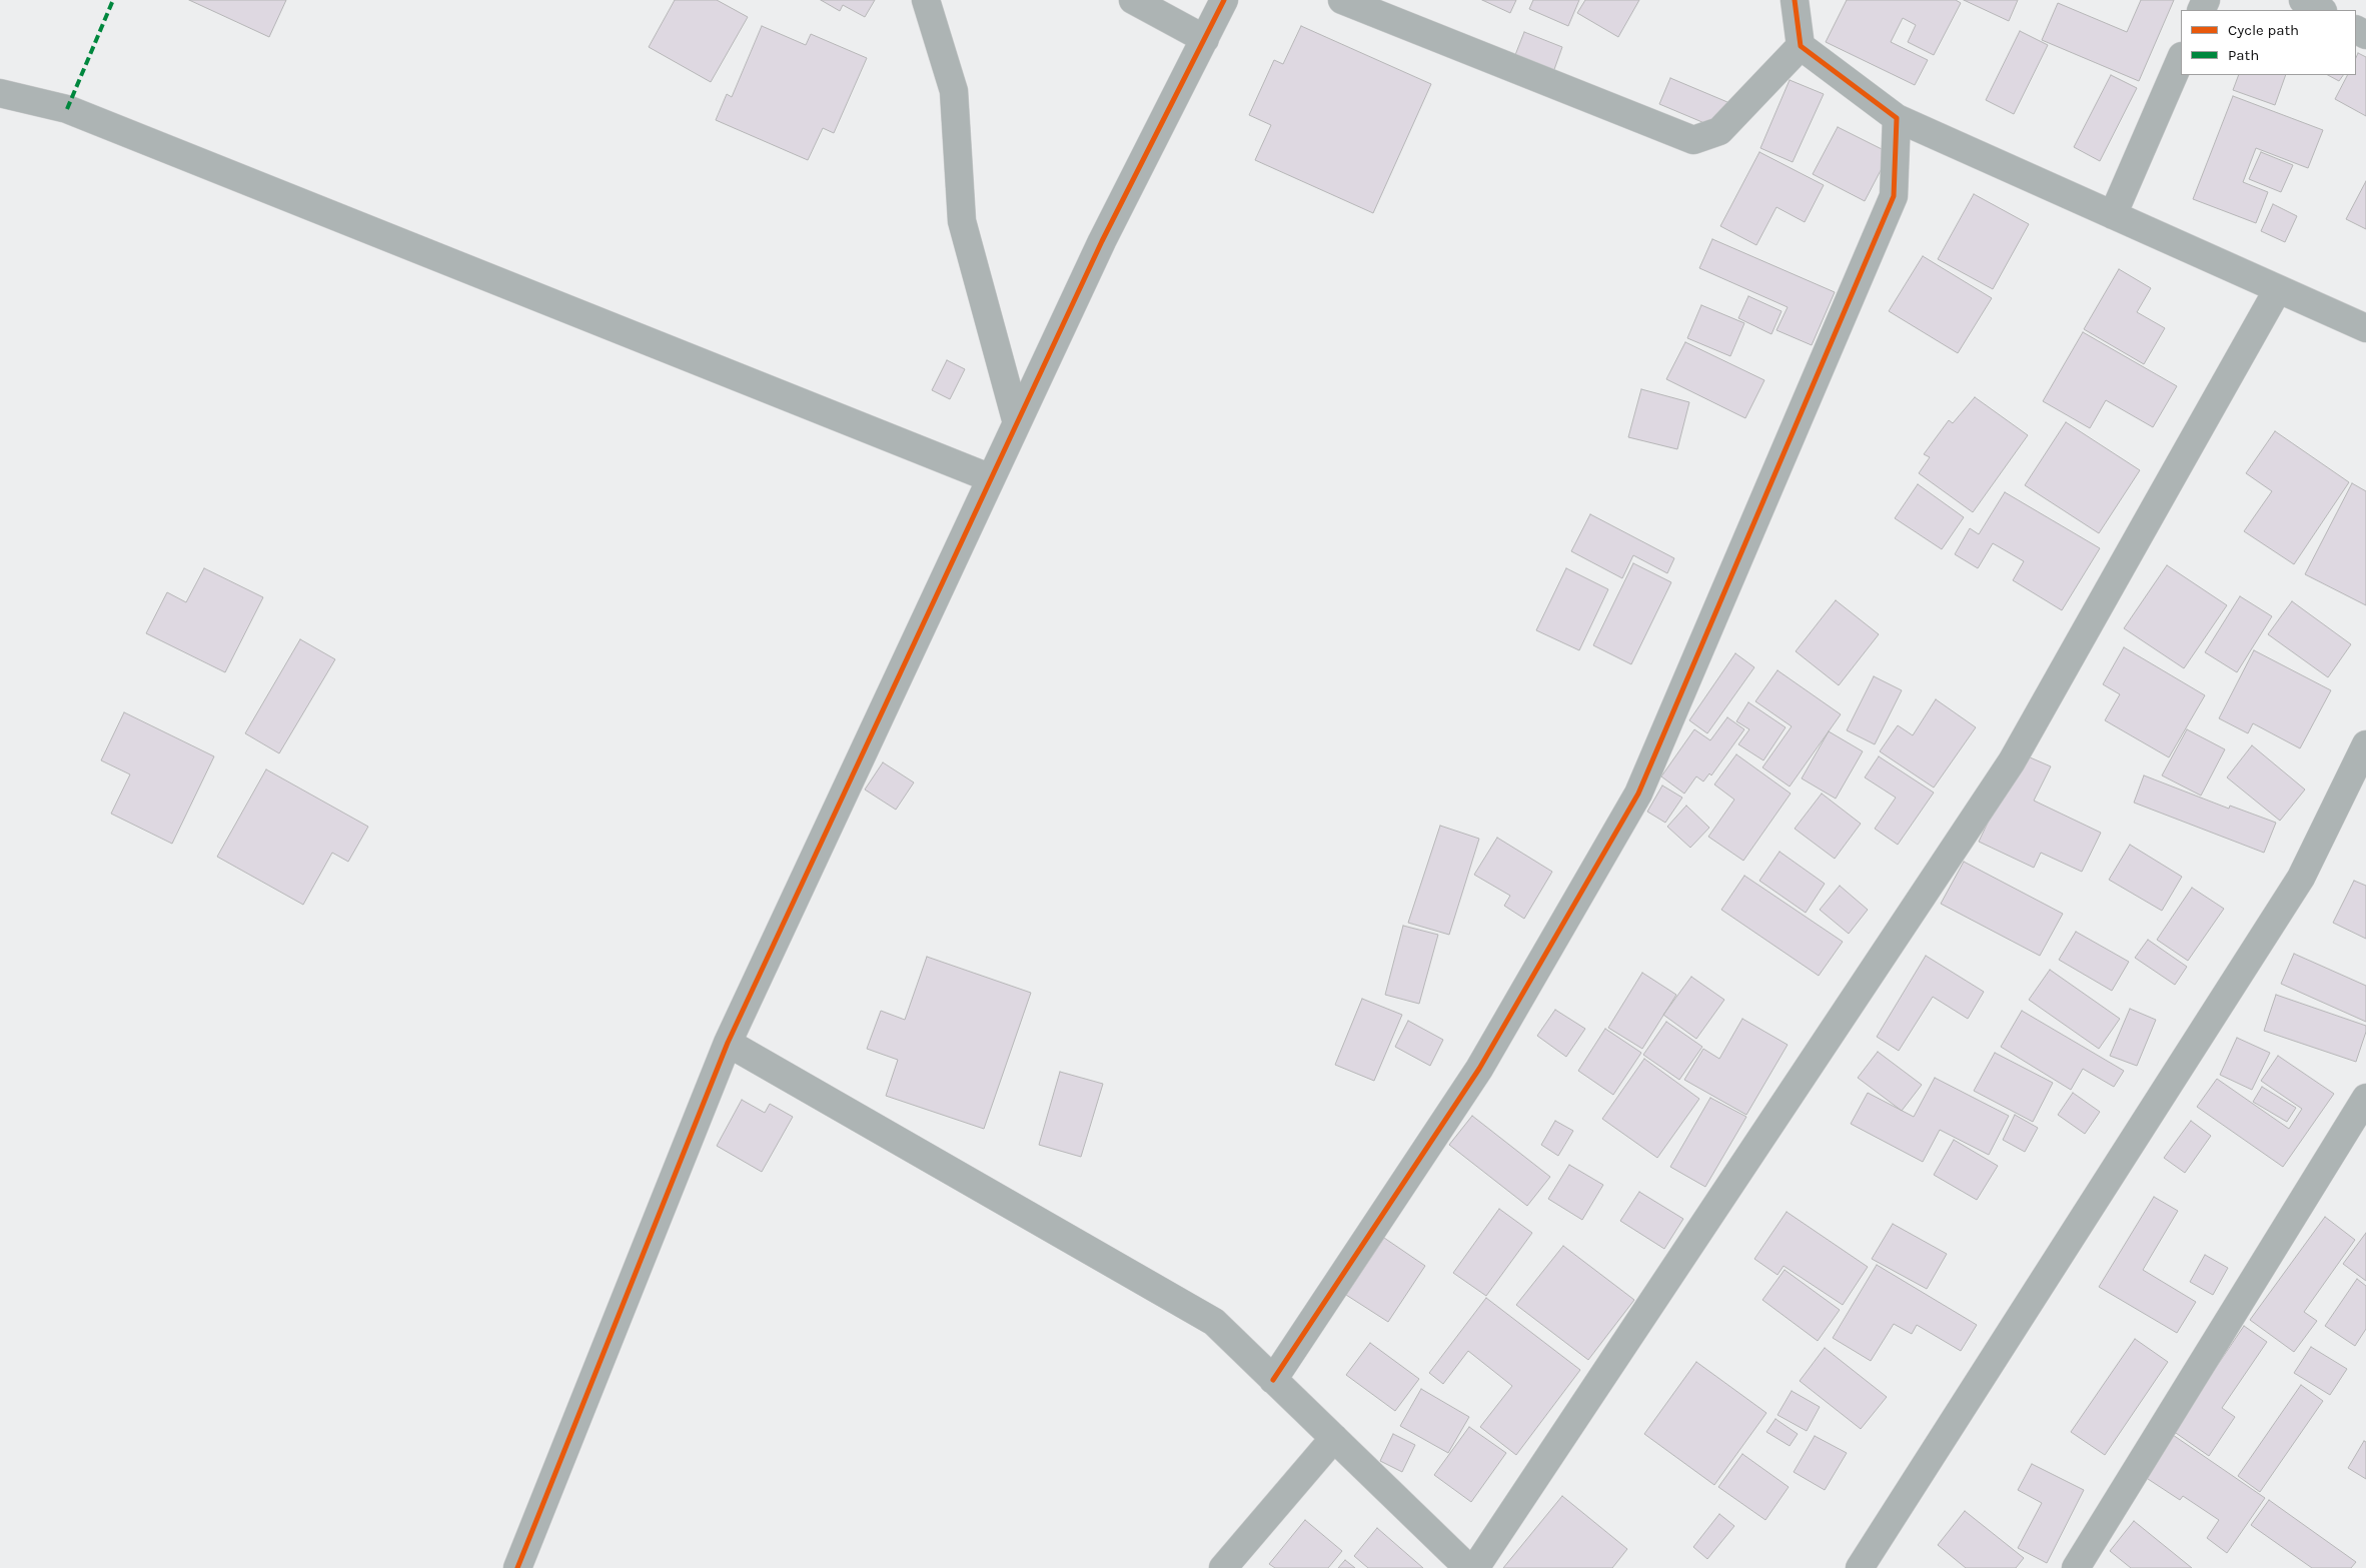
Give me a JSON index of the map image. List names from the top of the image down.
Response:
{
  "legend": ["Cycle path", "Path"]
}
